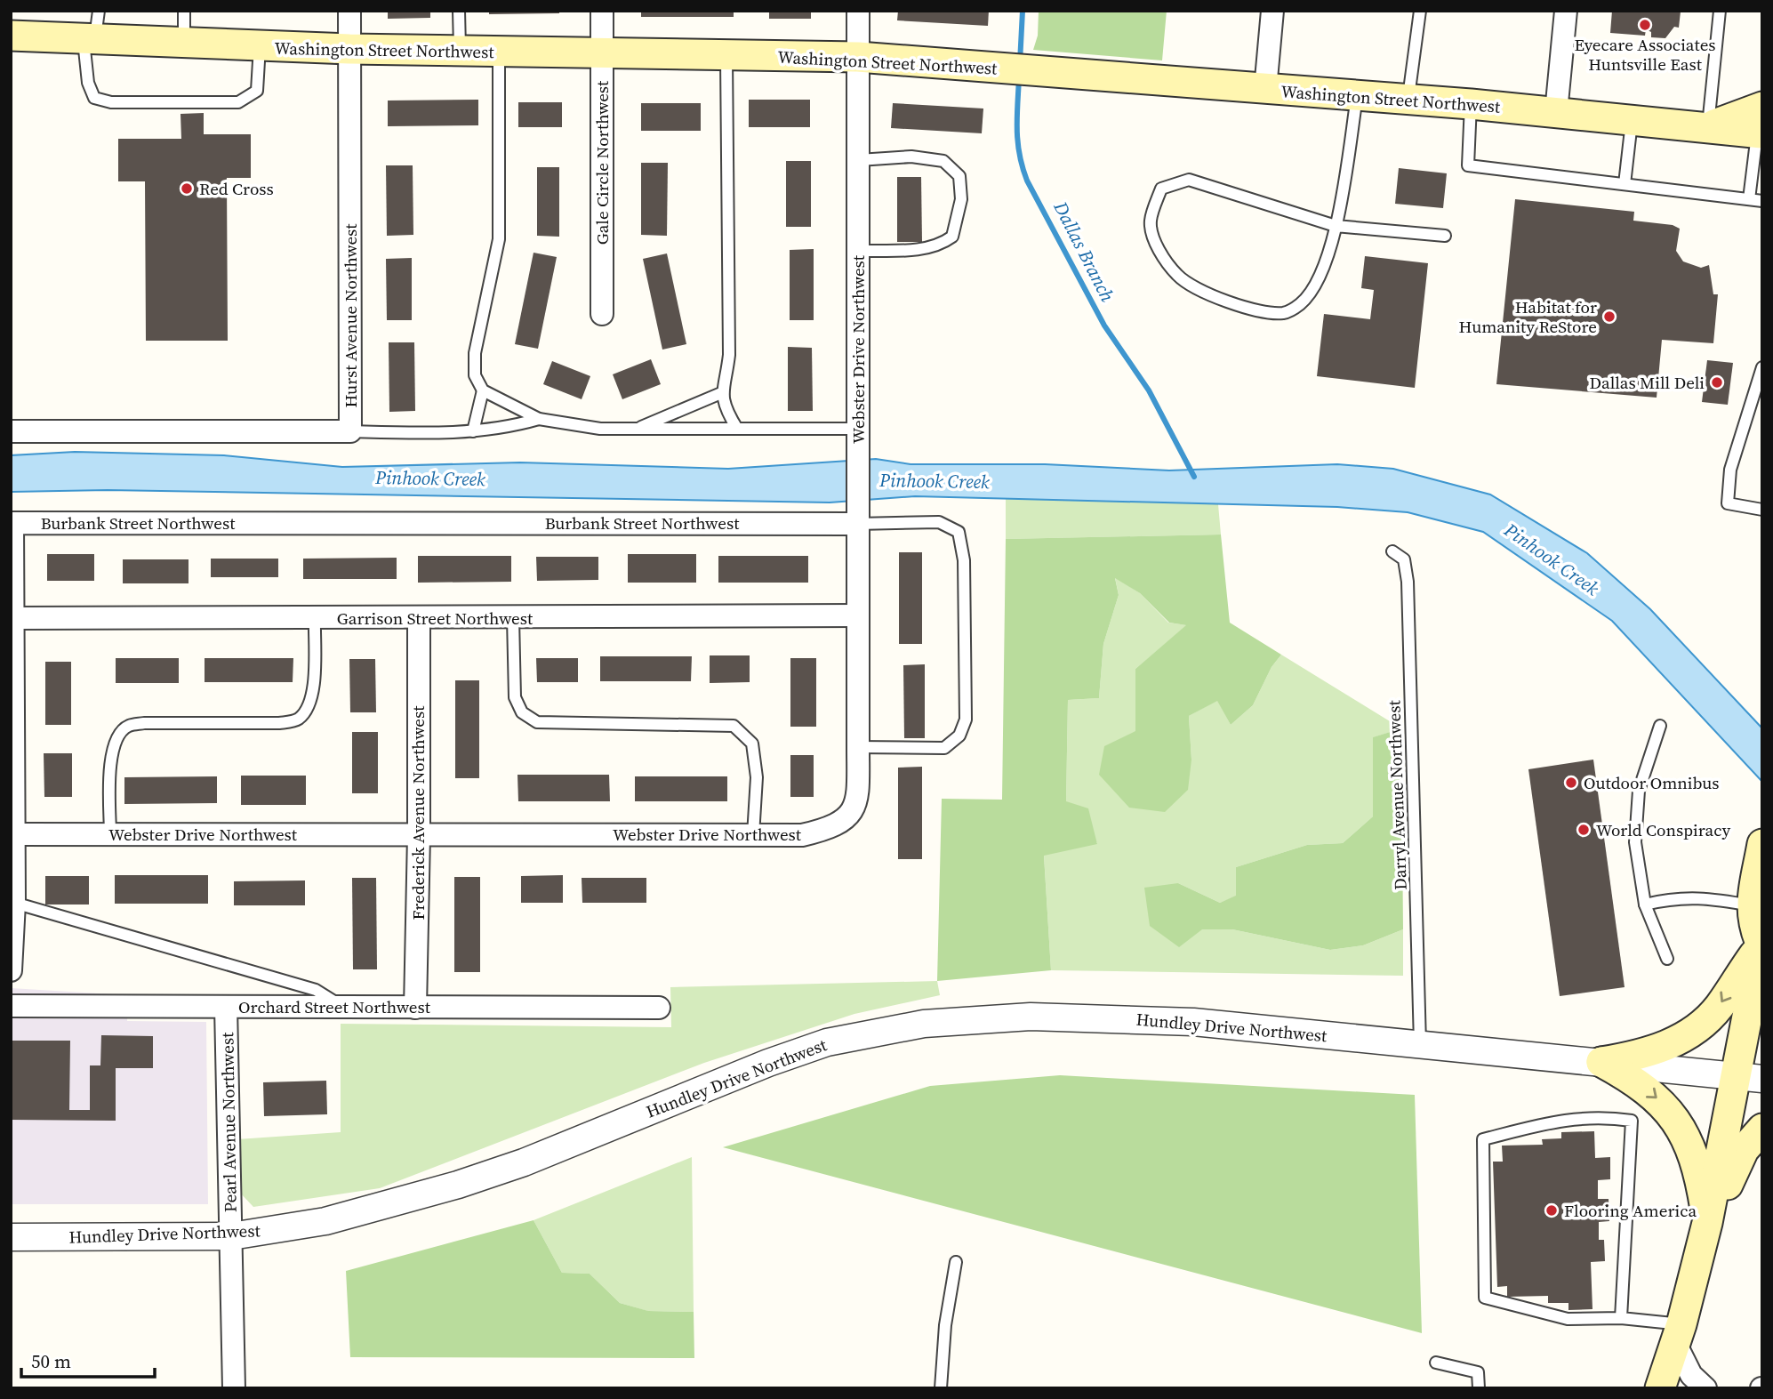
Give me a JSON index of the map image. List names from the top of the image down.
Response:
{
  "streets": {
    "main road": ["Washington Street Northwest"],
    "street": [
      "Gale Circle Northwest",
      "Hurst Avenue Northwest",
      "Webster Drive Northwest",
      "Burbank Street Northwest",
      "Garrison Street Northwest",
      "Frederick Avenue Northwest",
      "Orchard Street Northwest",
      "Hundley Drive Northwest",
      "Pearl Avenue Northwest"
    ],
    "lane": ["Darryl Avenue Northwest"]
  },
  "crossings": [
    ["Washington Street Northwest", "Gale Circle Northwest"],
    ["Washington Street Northwest", "Hurst Avenue Northwest"],
    ["Washington Street Northwest", "Webster Drive Northwest"],
    ["Webster Drive Northwest", "Burbank Street Northwest"],
    ["Webster Drive Northwest", "Garrison Street Northwest"],
    ["Webster Drive Northwest", "Frederick Avenue Northwest"],
    ["Burbank Street Northwest", "Garrison Street Northwest"],
    ["Garrison Street Northwest", "Frederick Avenue Northwest"],
    ["Darryl Avenue Northwest", "Hundley Drive Northwest"],
    ["Frederick Avenue Northwest", "Orchard Street Northwest"],
    ["Orchard Street Northwest", "Pearl Avenue Northwest"],
    ["Hundley Drive Northwest", "Pearl Avenue Northwest"]
  ],
  "water": ["Dallas Branch", "Pinhook Creek"],
  "places": [
    "Eyecare Associates Huntsville East",
    "Red Cross",
    "Habitat for Humanity ReStore",
    "Dallas Mill Deli",
    "Outdoor Omnibus",
    "World Conspiracy",
    "Flooring America"
  ],
  "scale_bar": "50 m"
}
